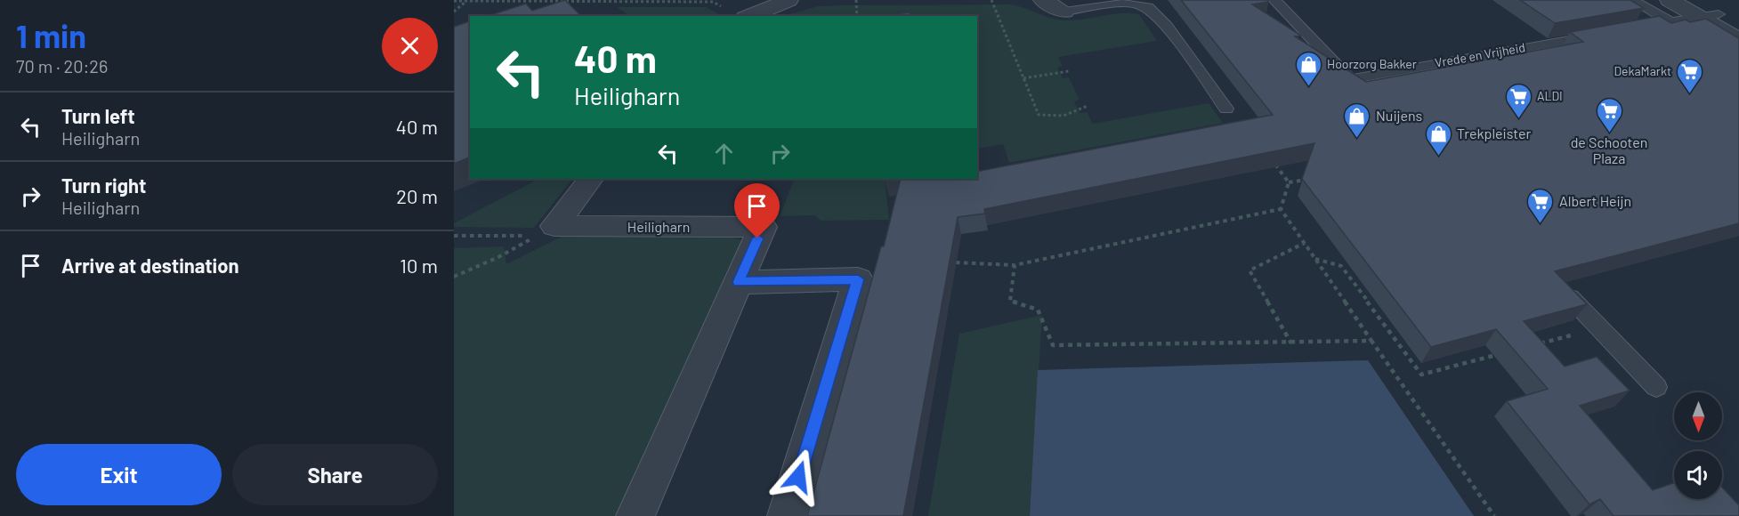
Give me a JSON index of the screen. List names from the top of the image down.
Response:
{
  "streets": {
    "street": ["Heiligharn"],
    "lane": ["Vrede en Vrijheid"]
  },
  "places": {
    "shop": ["Hoorzorg Bakker", "Nuijens", "Trekpleister"],
    "supermarket": [
      "DekaMarkt",
      "ALDI",
      "de Schooten Plaza",
      "Albert Heijn"
    ]
  },
  "north": "bottom",
  "page": {
    "heading": ["1 min", "70 m · 20:26"],
    "turn": ["40 m", "Heiligharn"],
    "list": [
      {
        "name": "Turn left",
        "note": "Heiligharn",
        "value": "40 m"
      },
      {
        "name": "Turn right",
        "note": "Heiligharn",
        "value": "20 m"
      },
      {
        "name": "Arrive at destination",
        "value": "10 m"
      }
    ],
    "buttons": ["Exit", "Share"]
  }
}
